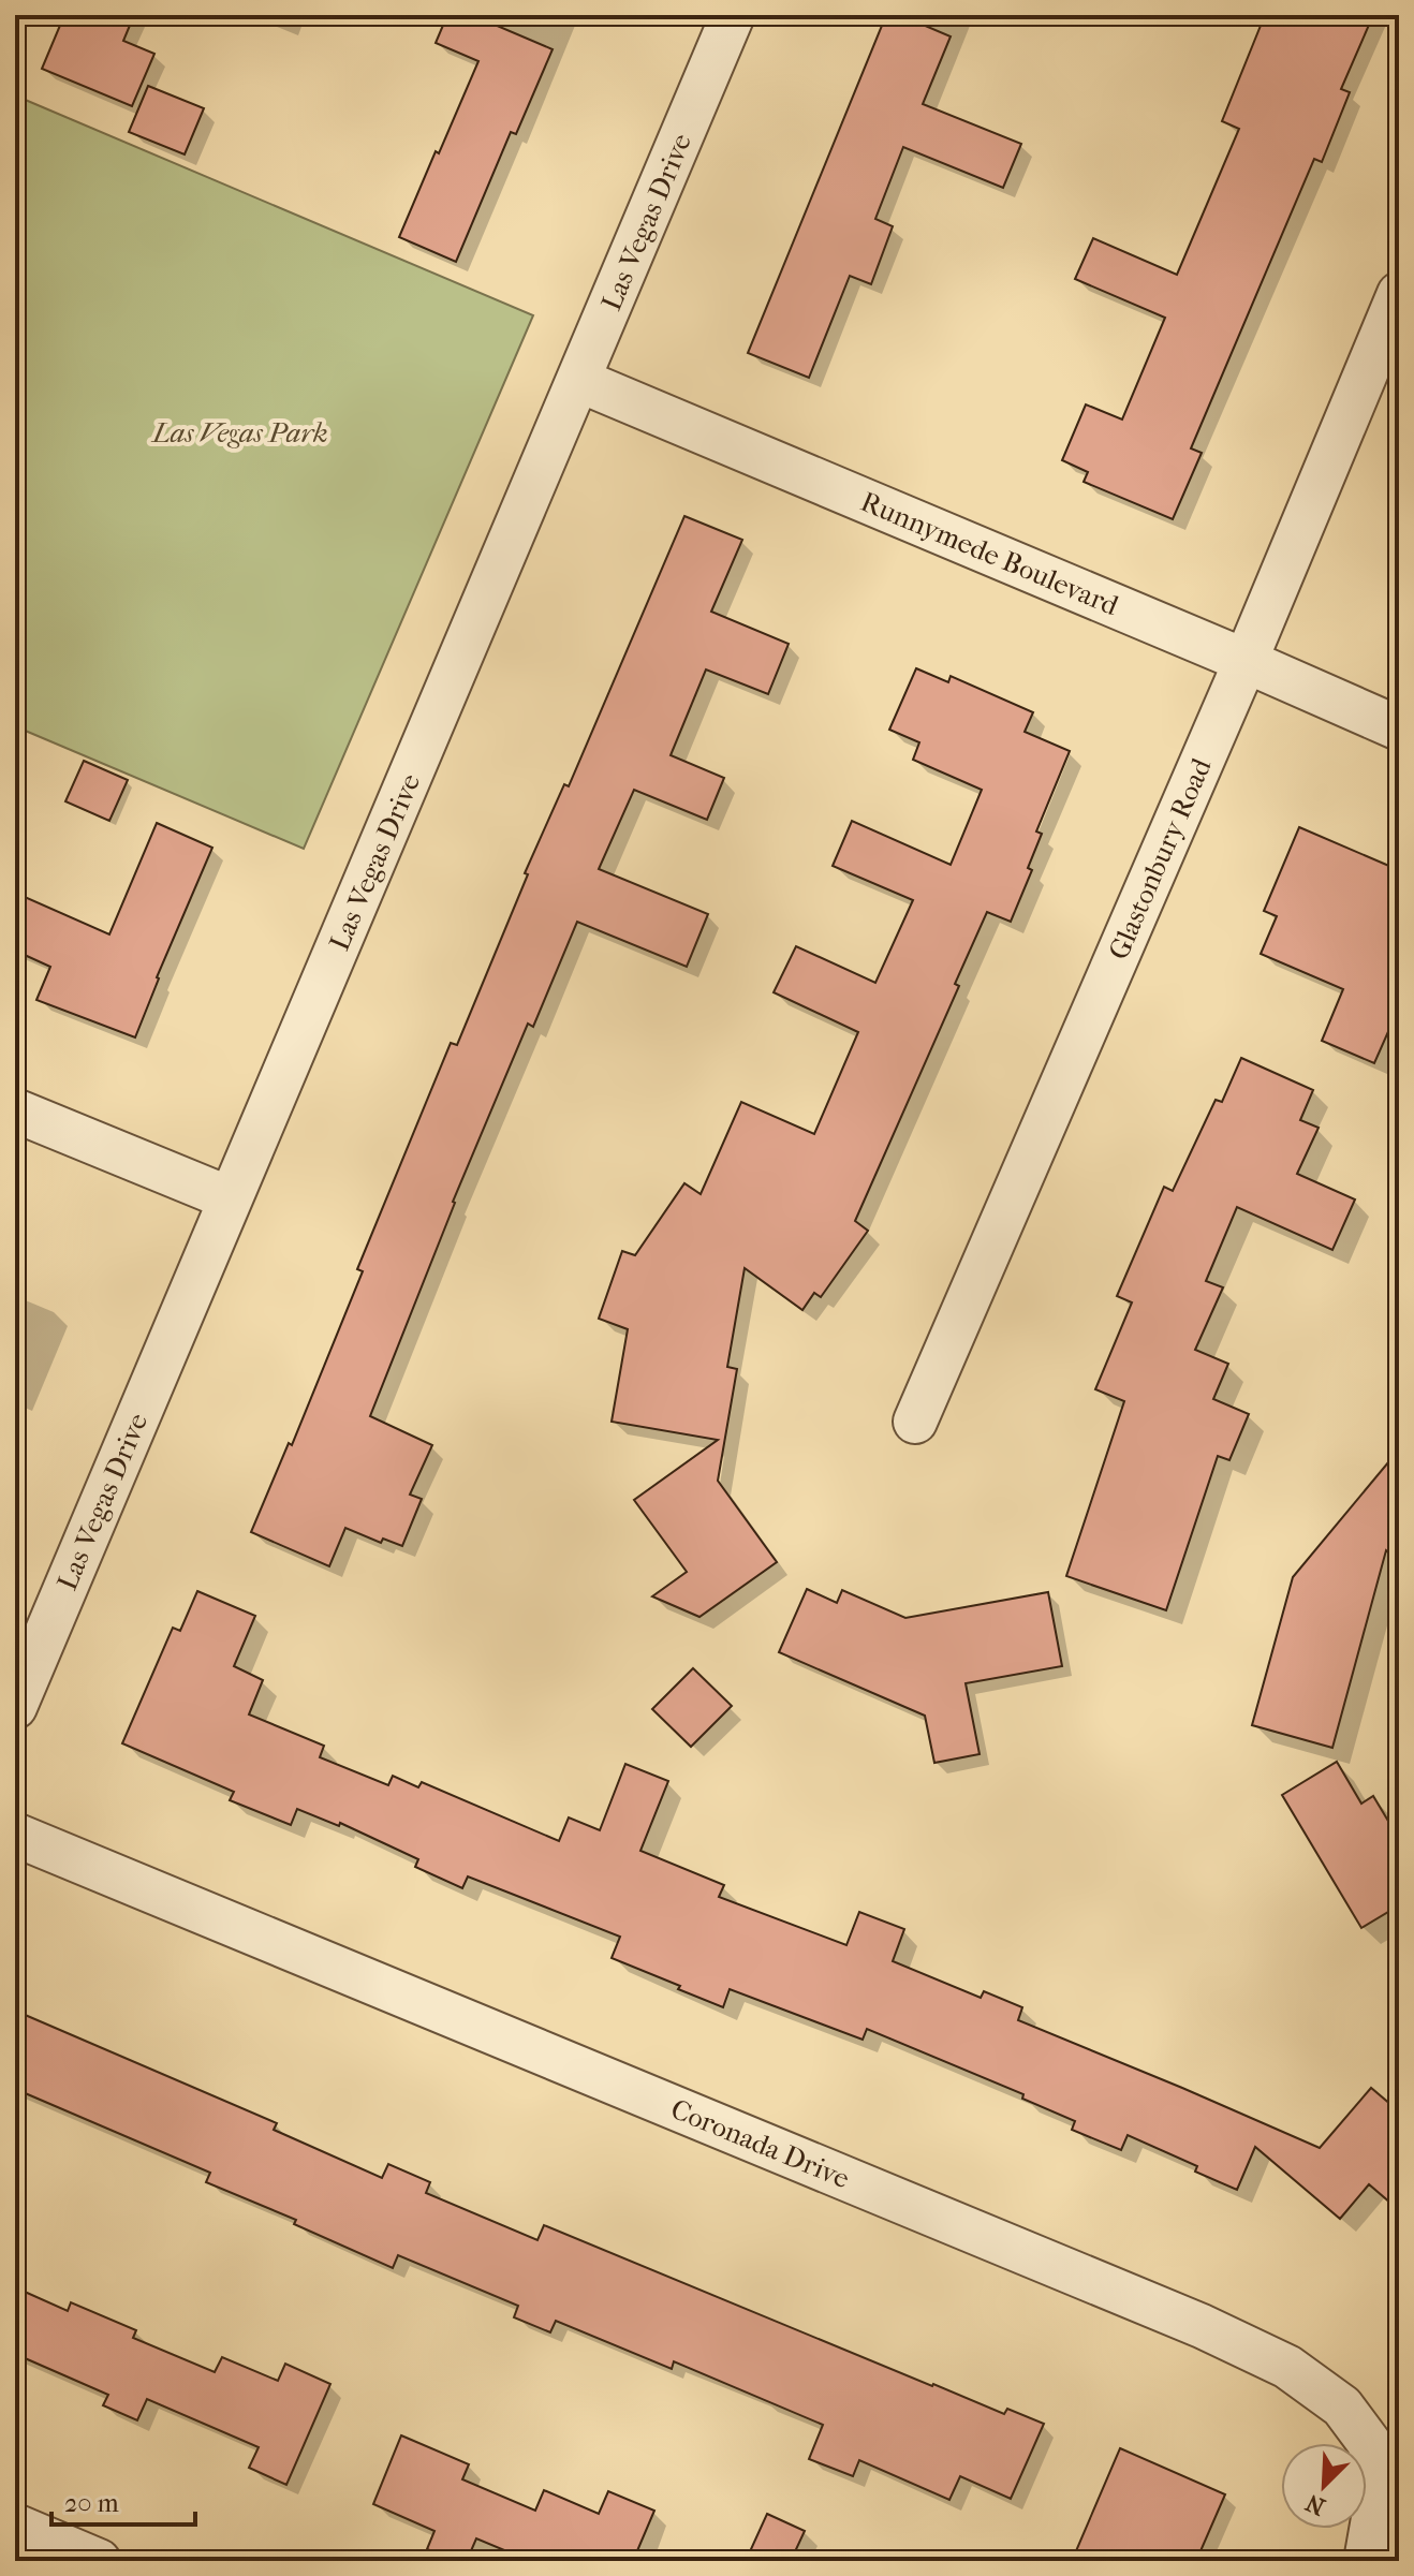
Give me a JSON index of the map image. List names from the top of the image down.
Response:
{
  "streets": {
    "street": [
      "Las Vegas Drive",
      "Runnymede Boulevard",
      "Glastonbury Road",
      "Coronada Drive"
    ]
  },
  "crossings": [
    ["Las Vegas Drive", "Runnymede Boulevard"],
    ["Runnymede Boulevard", "Glastonbury Road"]
  ],
  "parks": ["Las Vegas Park"],
  "scale_bar": "20 m",
  "north": "bottom left"
}
